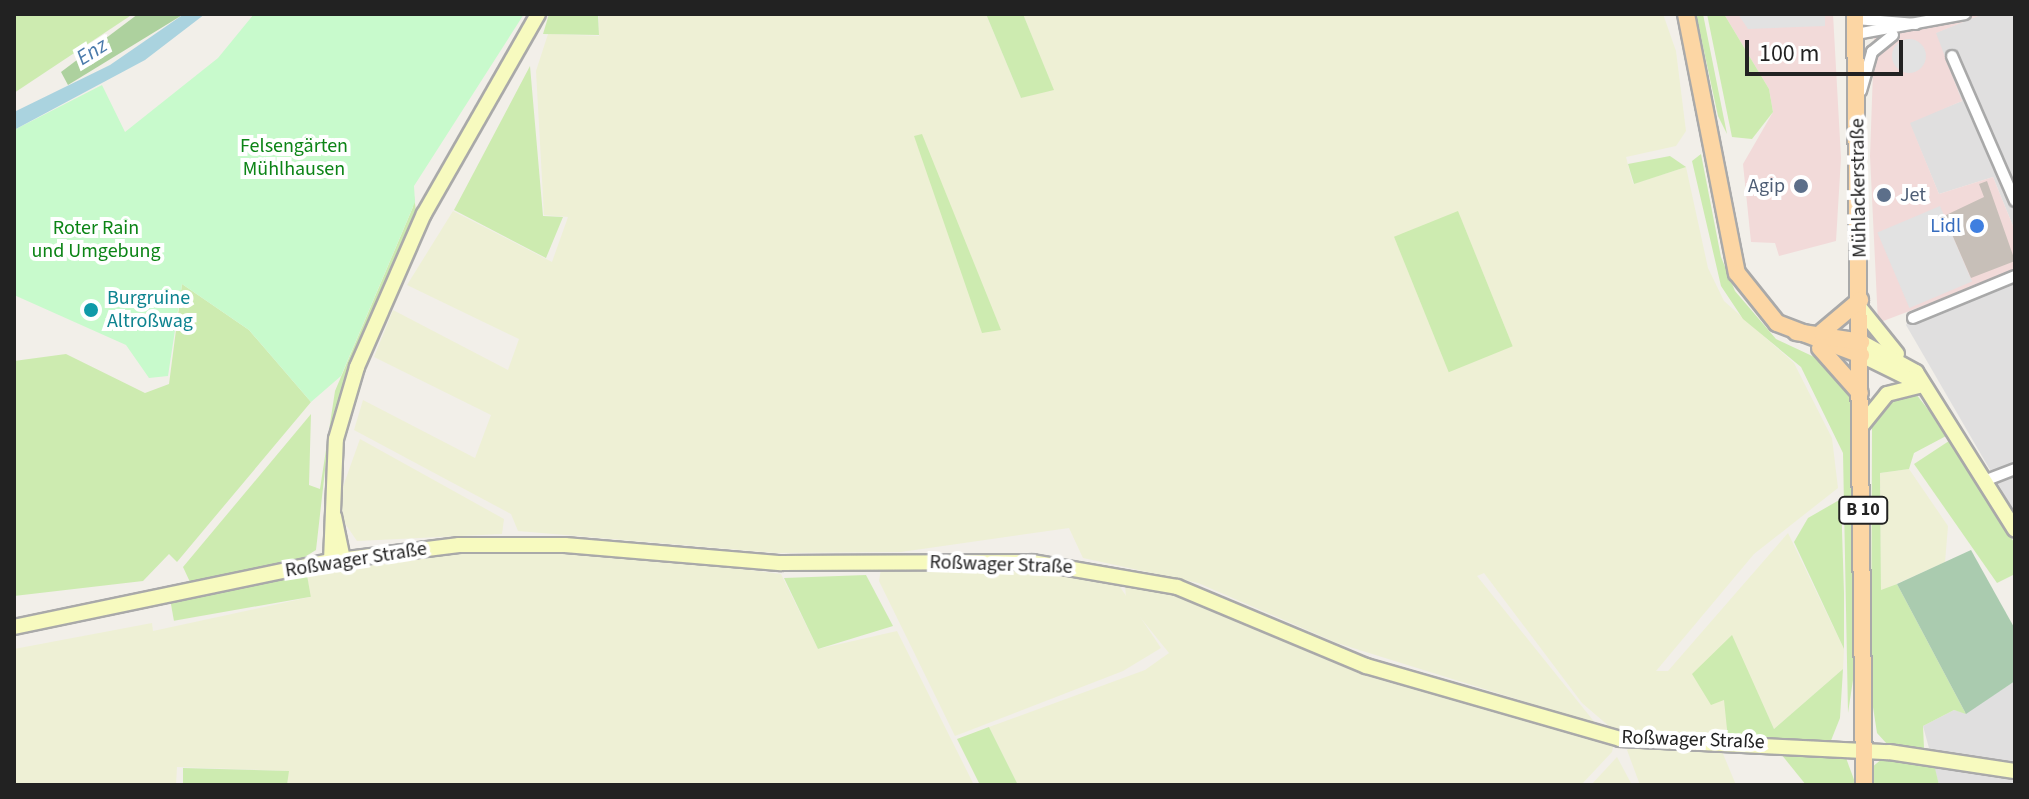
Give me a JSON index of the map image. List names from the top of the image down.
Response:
{
  "streets": {
    "main road": ["Mühlackerstraße", "B 10"],
    "street": ["Roßwager Straße"]
  },
  "crossings": [
    ["Mühlackerstraße", "B 10"],
    ["B 10", "Roßwager Straße"]
  ],
  "water": ["Enz"],
  "parks": ["Felsengärten Mühlhausen", "Roter Rain und Umgebung"],
  "places": [
    "Agip",
    "Jet",
    "Lidl",
    "Burgruine Altroßwag"
  ],
  "scale_bar": "100 m"
}
